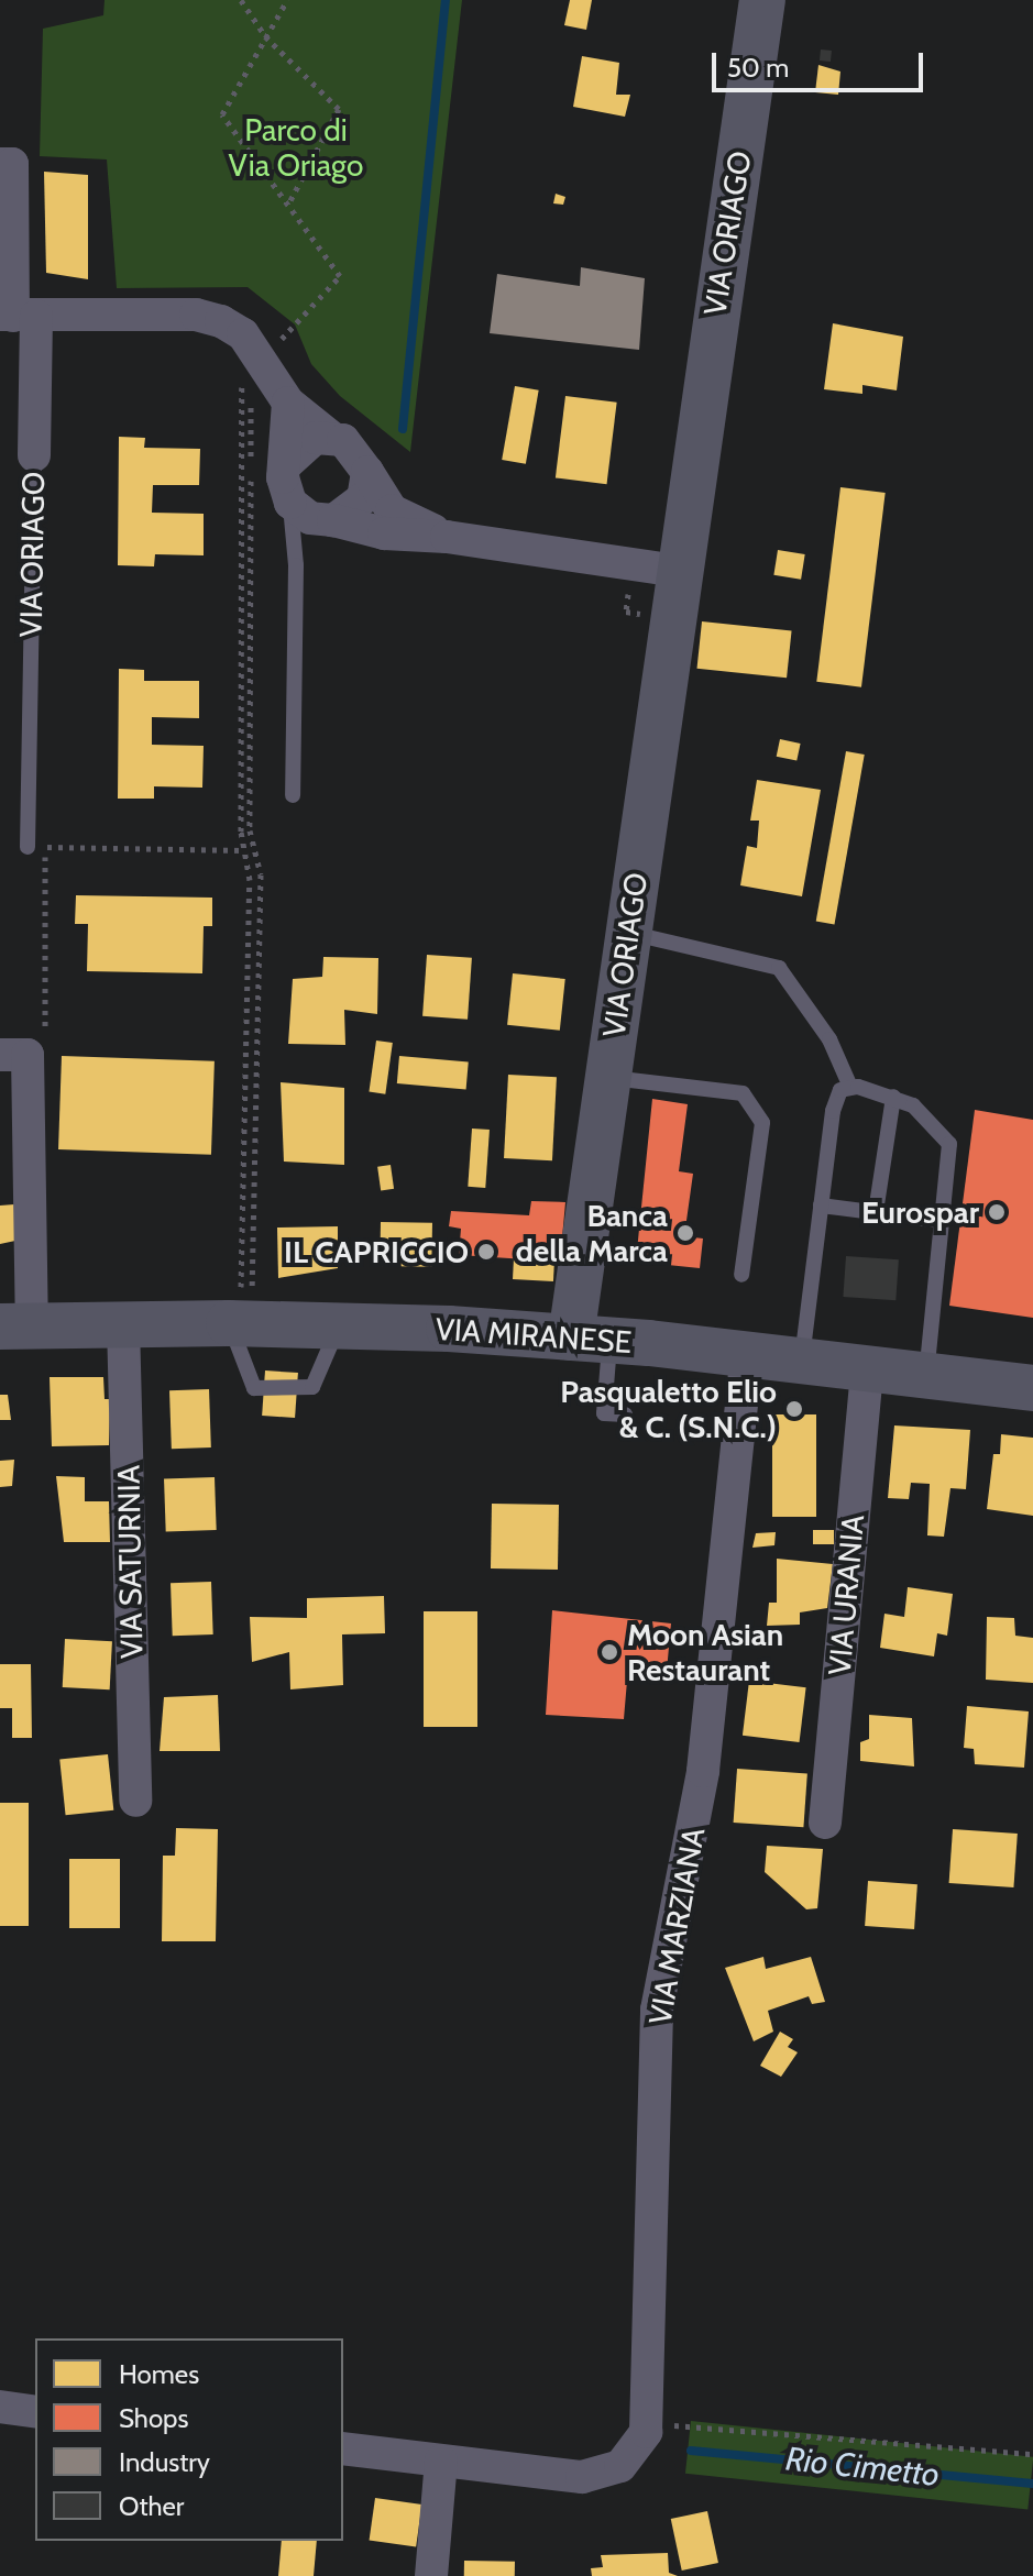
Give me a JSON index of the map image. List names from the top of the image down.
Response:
{
  "streets": {
    "street": [
      "VIA ORIAGO",
      "VIA MIRANESE",
      "VIA SATURNIA",
      "VIA URANIA",
      "VIA MARZIANA"
    ]
  },
  "crossings": [
    ["VIA ORIAGO", "VIA MIRANESE"],
    ["VIA MIRANESE", "VIA SATURNIA"],
    ["VIA MIRANESE", "VIA URANIA"],
    ["VIA MIRANESE", "VIA MARZIANA"]
  ],
  "water": ["Rio Cimetto"],
  "parks": ["Parco di Via Oriago"],
  "places": [
    "Eurospar",
    "Banca della Marca",
    "IL CAPRICCIO",
    "Pasqualetto Elio & C. (S.N.C.)",
    "Moon Asian Restaurant"
  ],
  "legend": [
    "Homes",
    "Shops",
    "Industry",
    "Other"
  ],
  "scale_bar": "50 m"
}
